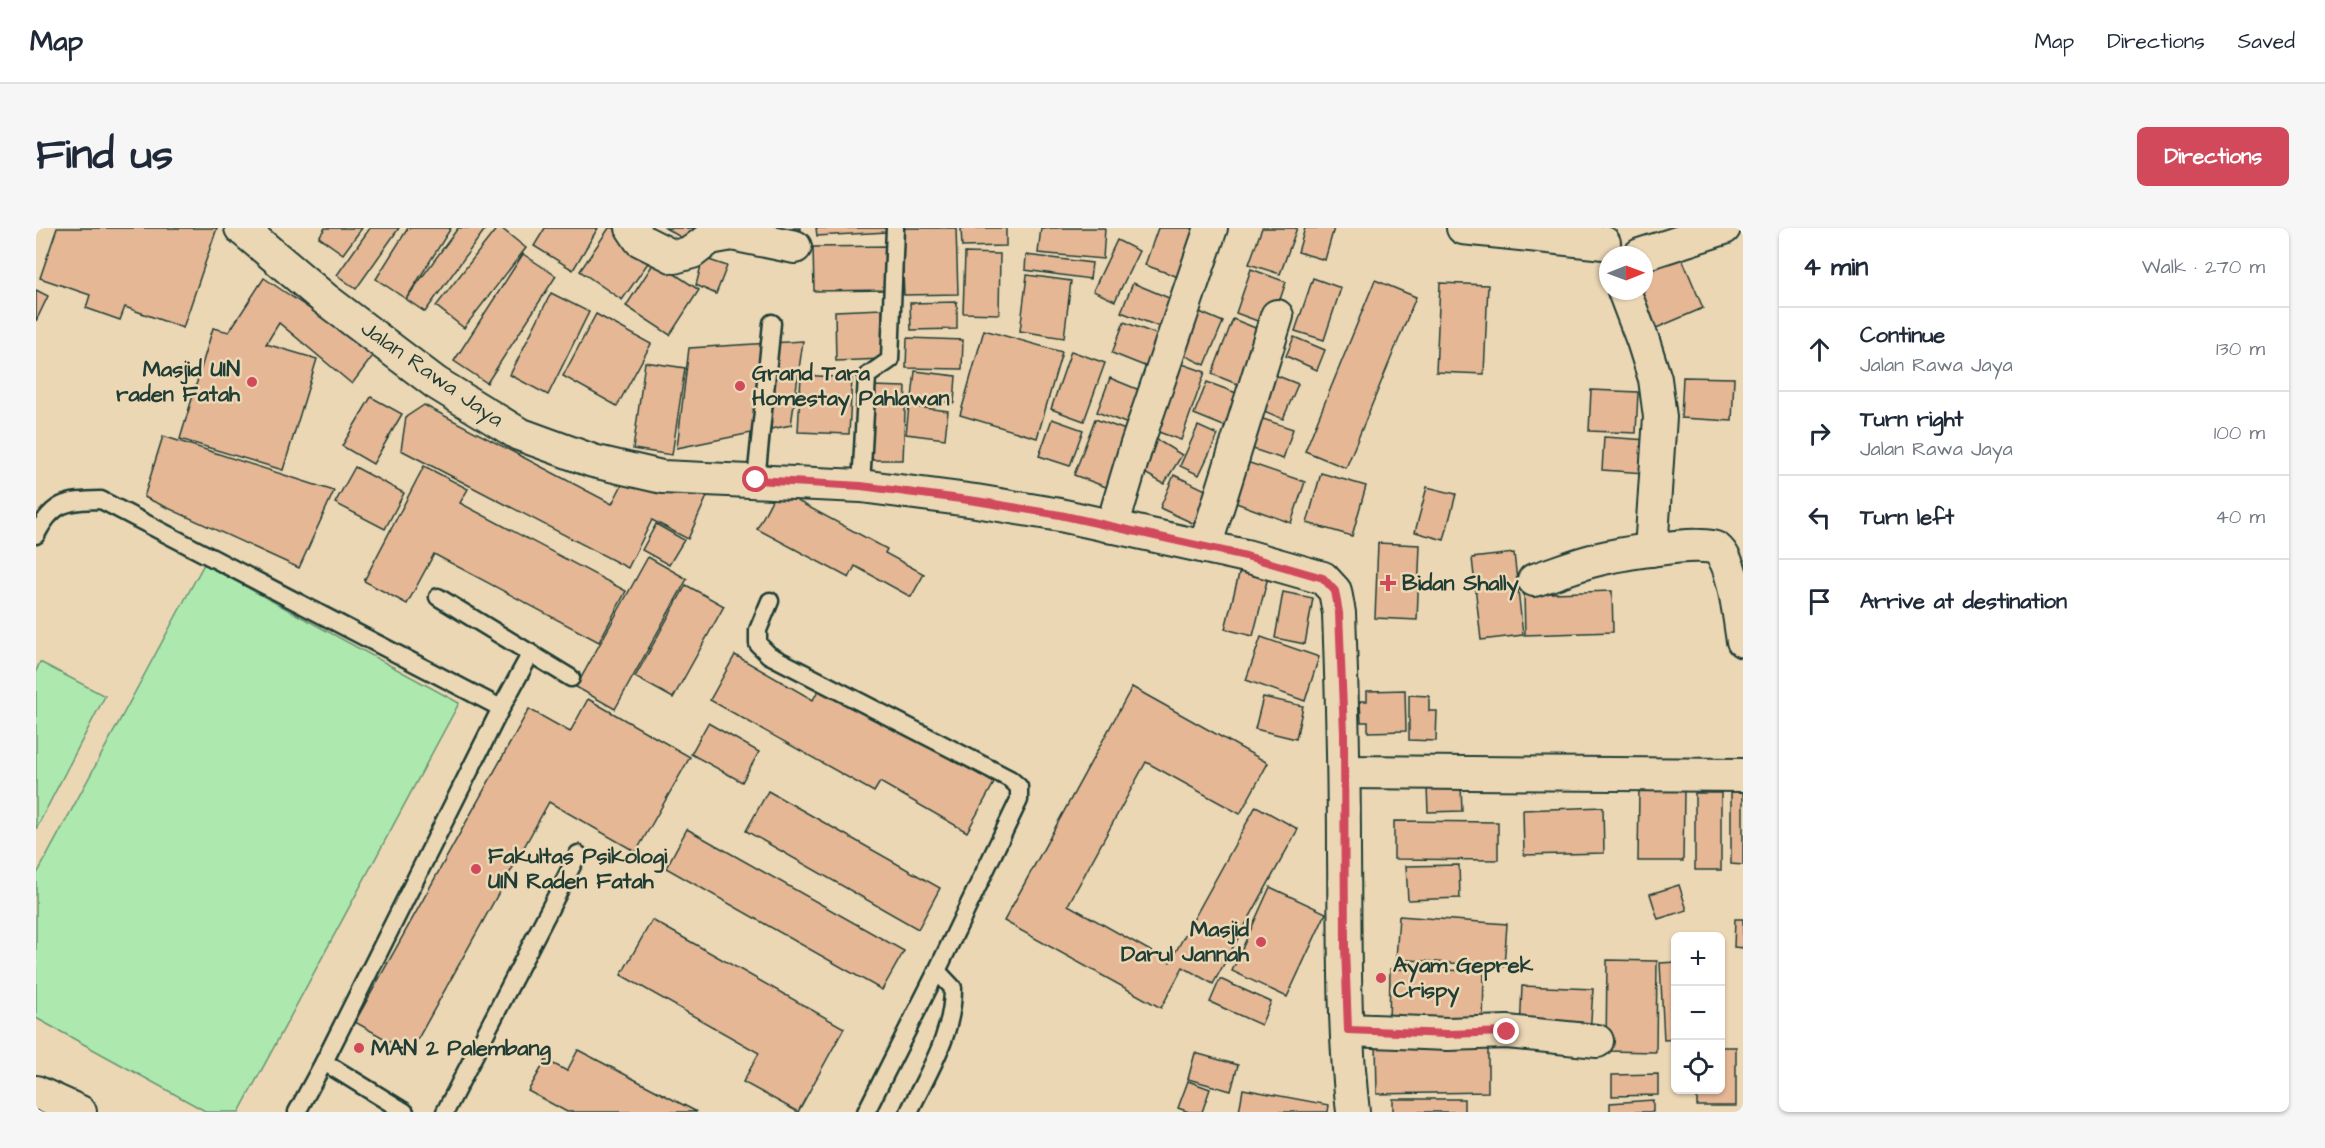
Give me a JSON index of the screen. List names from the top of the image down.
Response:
{
  "streets": {
    "street": ["Jalan Rawa Jaya"]
  },
  "places": {
    "other": [
      "Masjid UIN raden Fatah",
      "Grand Tara Homestay Pahlawan",
      "Fakultas Psikologi UIN Raden Fatah",
      "Masjid Darul Jannah",
      "Ayam Geprek Crispy",
      "MAN 2 Palembang"
    ],
    "health": ["Bidan Shally"]
  },
  "north": "right",
  "page": {
    "header": "Map",
    "nav": ["Map", "Directions", "Saved"],
    "title": "Find us",
    "buttons": "Directions",
    "heading": ["4 min", "Walk · 270 m"],
    "list": [
      ["Continue", "Jalan Rawa Jaya", "130 m"],
      ["Turn right", "Jalan Rawa Jaya", "100 m"],
      ["Turn left", "40 m"],
      "Arrive at destination"
    ],
    "map_buttons": ["+", "−"]
  }
}
